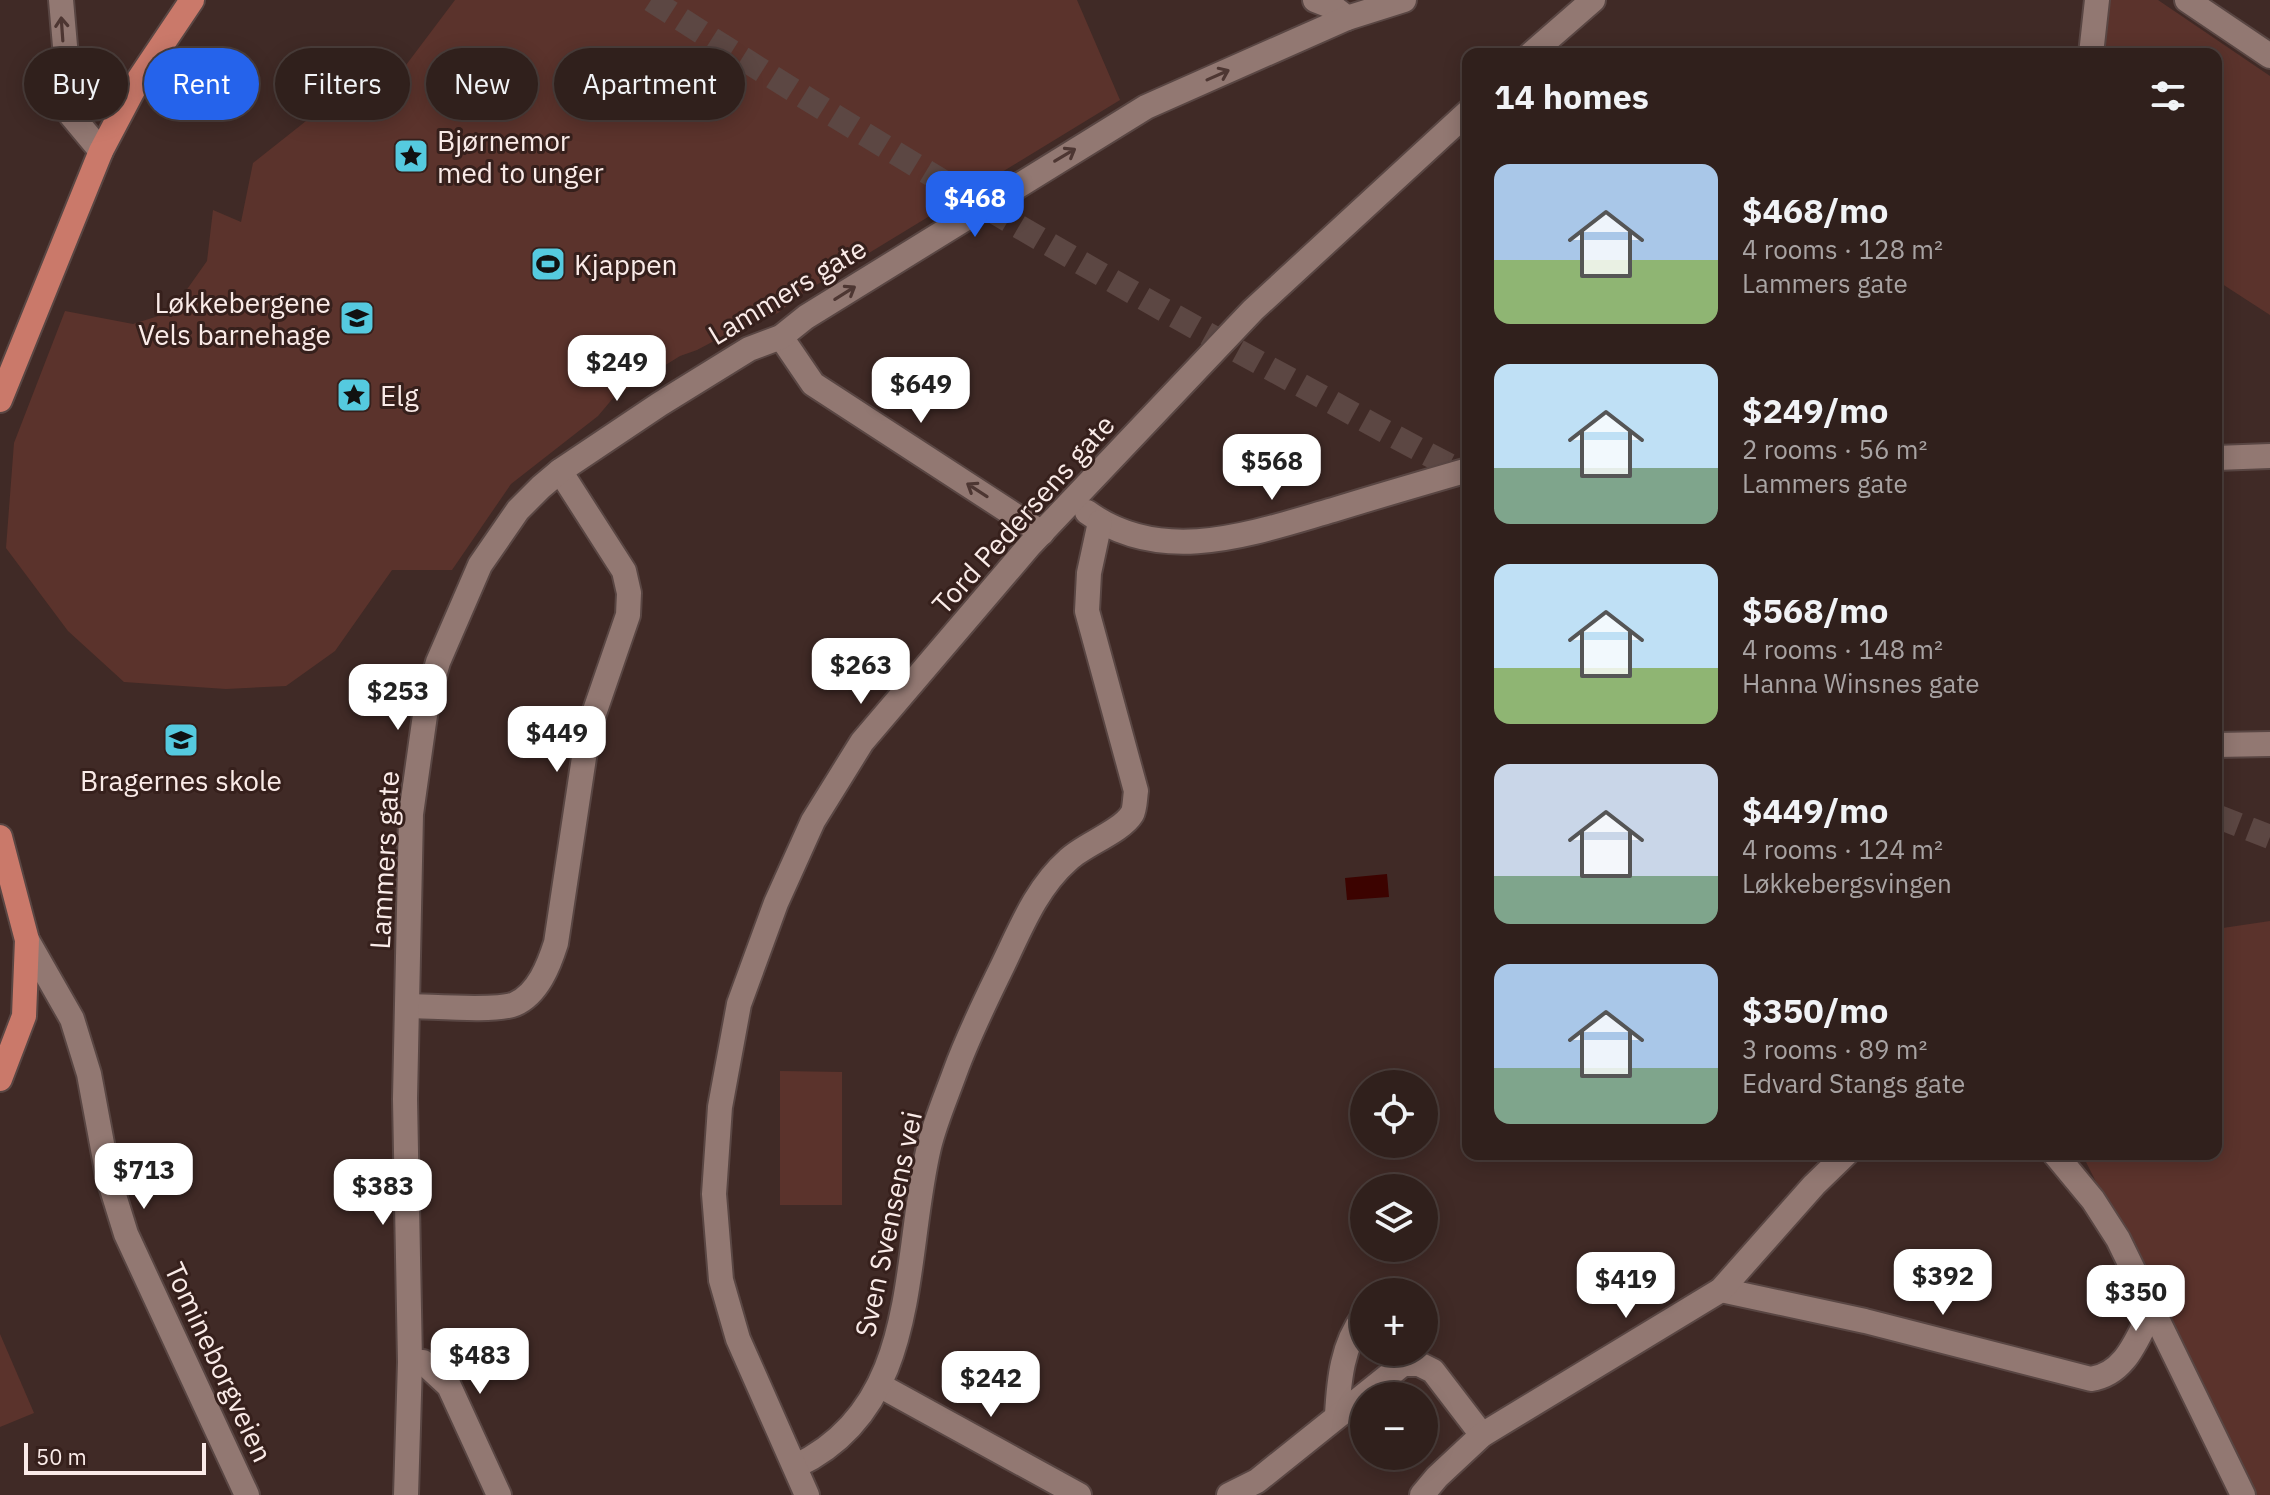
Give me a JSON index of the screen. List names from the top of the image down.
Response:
{
  "streets": {
    "street": [
      "Lammers gate",
      "Tord Pedersens gate",
      "Sven Svensens vei",
      "Tomineborgveien"
    ]
  },
  "crossings": [
    ["Tord Pedersens gate", "Sven Svensens vei"]
  ],
  "places": {
    "place": ["Bjørnemor med to unger", "Elg"],
    "sports": ["Kjappen"],
    "school or university": ["Løkkebergene Vels barnehage", "Bragernes skole"]
  },
  "scale_bar": "50 m",
  "page": {
    "chip": [
      "Buy",
      "Rent",
      "Filters",
      "New",
      "Apartment"
    ],
    "heading": "14 homes",
    "list": [
      {
        "name": "$468/mo",
        "note": "4 rooms · 128 m² · Lammers gate"
      },
      {
        "name": "$249/mo",
        "note": "2 rooms · 56 m² · Lammers gate"
      },
      {
        "name": "$568/mo",
        "note": "4 rooms · 148 m² · Hanna Winsnes gate"
      },
      {
        "name": "$449/mo",
        "note": "4 rooms · 124 m² · Løkkebergsvingen"
      },
      {
        "name": "$350/mo",
        "note": "3 rooms · 89 m² · Edvard Stangs gate"
      }
    ],
    "price": [
      "$468",
      "$249",
      "$649",
      "$568",
      "$263",
      "$253",
      "$449",
      "$713",
      "$383",
      "$392",
      "$419",
      "$350",
      "$483",
      "$242"
    ],
    "map_buttons": ["+", "−"],
    "scale": "50 m"
  }
}
